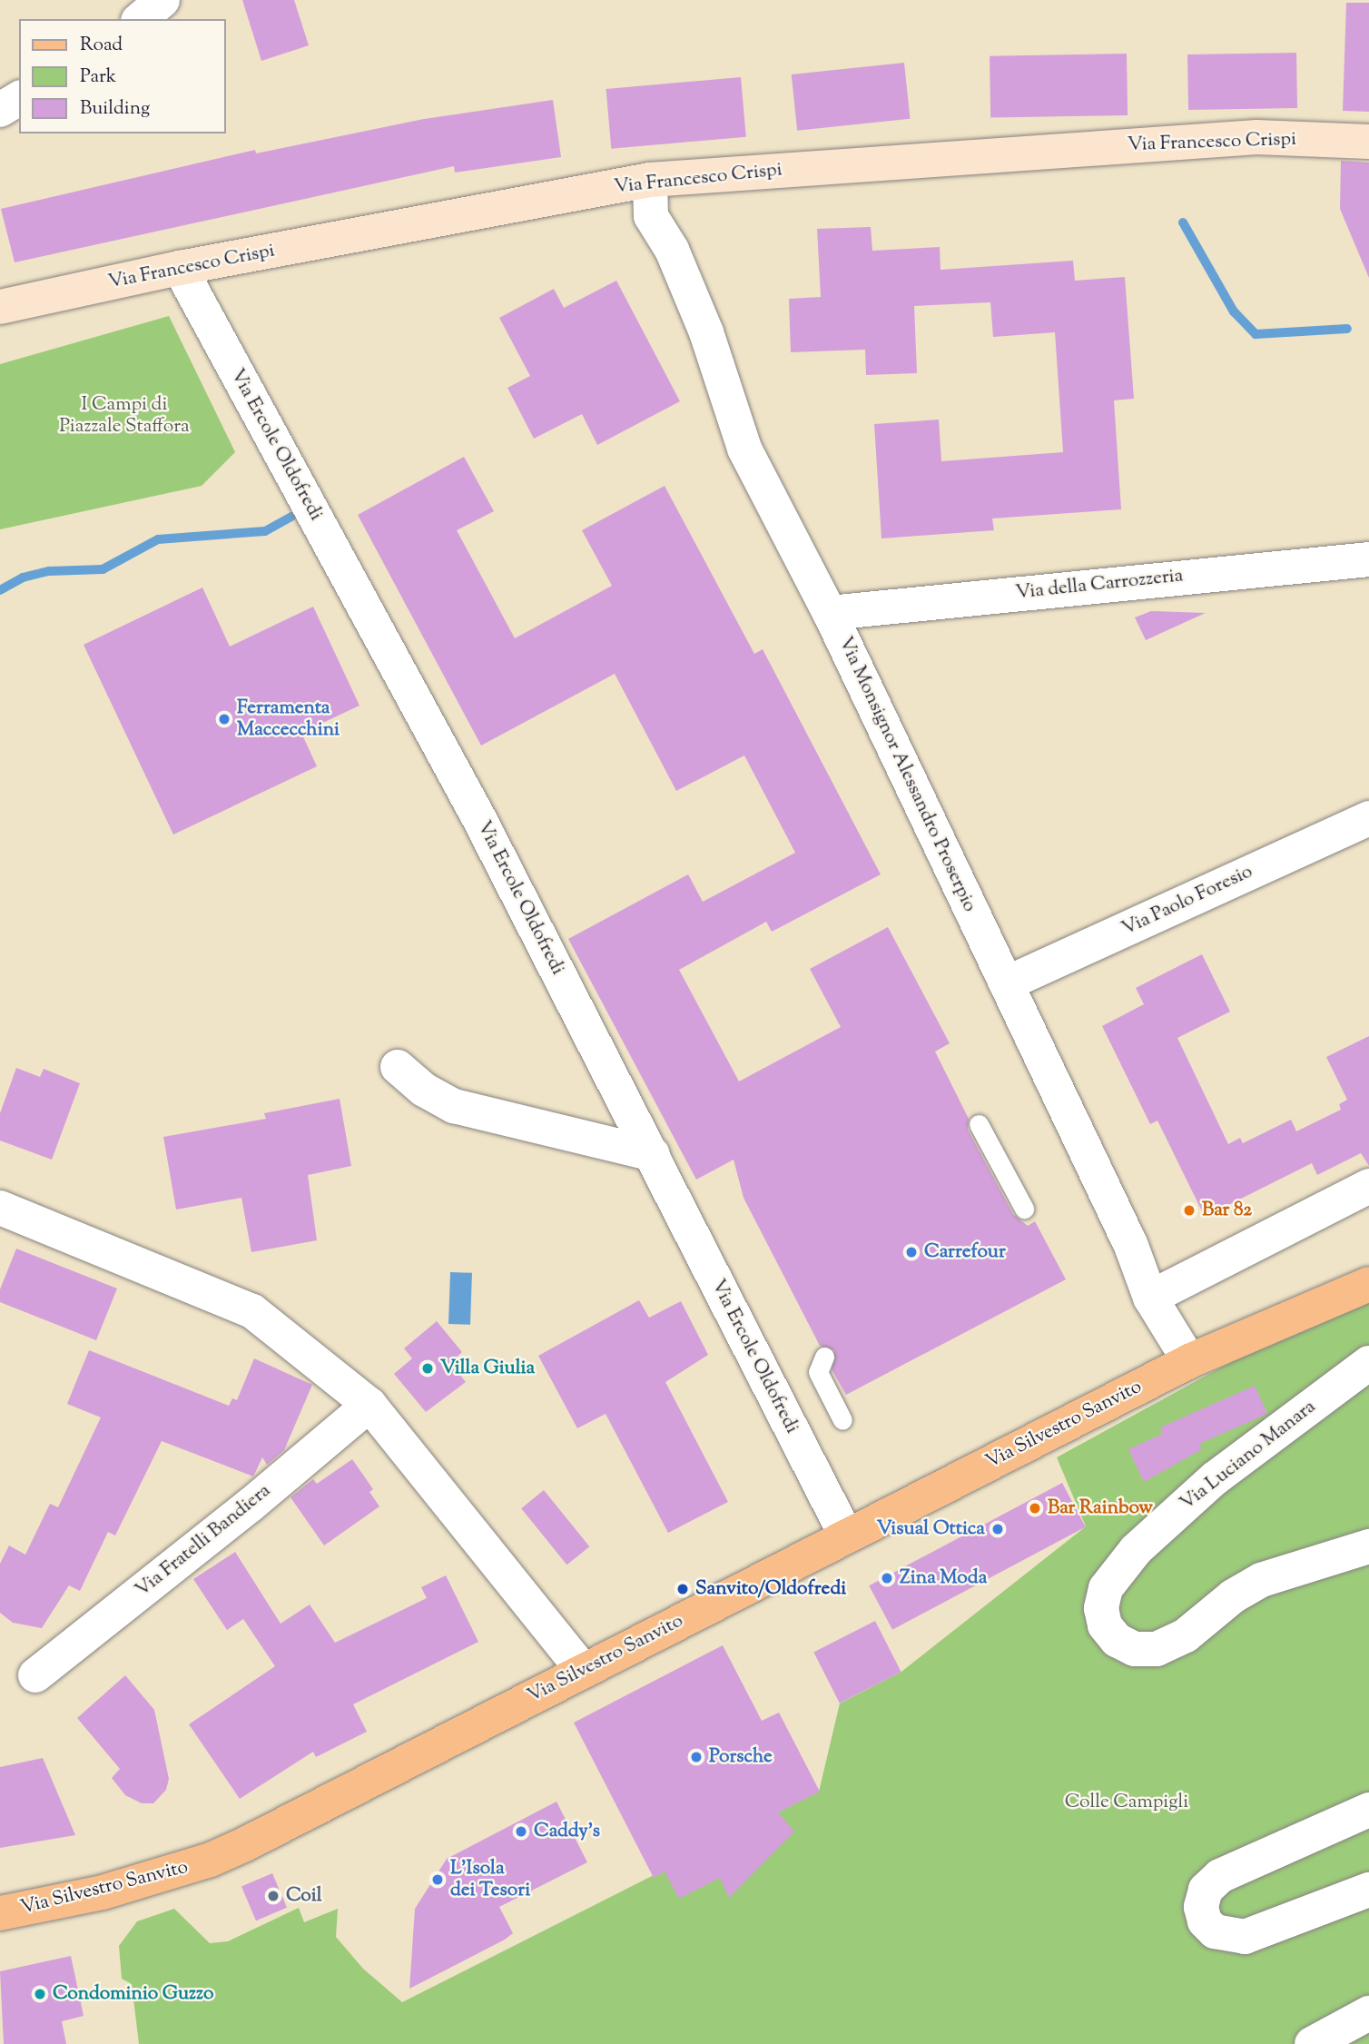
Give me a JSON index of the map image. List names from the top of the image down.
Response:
{
  "streets": {
    "main road": ["Via Silvestro Sanvito"],
    "street": [
      "Via Francesco Crispi",
      "Via Ercole Oldofredi",
      "Via della Carrozzeria",
      "Via Monsignor Alessandro Proserpio",
      "Via Paolo Foresio",
      "Via Luciano Manara",
      "Via Fratelli Bandiera"
    ]
  },
  "crossings": [
    ["Via Francesco Crispi", "Via Ercole Oldofredi"],
    ["Via Francesco Crispi", "Via Monsignor Alessandro Proserpio"],
    ["Via Ercole Oldofredi", "Via Silvestro Sanvito"],
    ["Via della Carrozzeria", "Via Monsignor Alessandro Proserpio"],
    ["Via Monsignor Alessandro Proserpio", "Via Paolo Foresio"],
    ["Via Monsignor Alessandro Proserpio", "Via Silvestro Sanvito"]
  ],
  "parks": ["I Campi di Piazzale Staffora", "Colle Campigli"],
  "places": [
    "Ferramenta Maccecchini",
    "Bar 82",
    "Carrefour",
    "Villa Giulia",
    "Bar Rainbow",
    "Visual Ottica",
    "Zina Moda",
    "Sanvito/Oldofredi",
    "Porsche",
    "Caddy's",
    "L'Isola dei Tesori",
    "Coil",
    "Condominio Guzzo"
  ],
  "legend": ["Road", "Park", "Building"]
}
